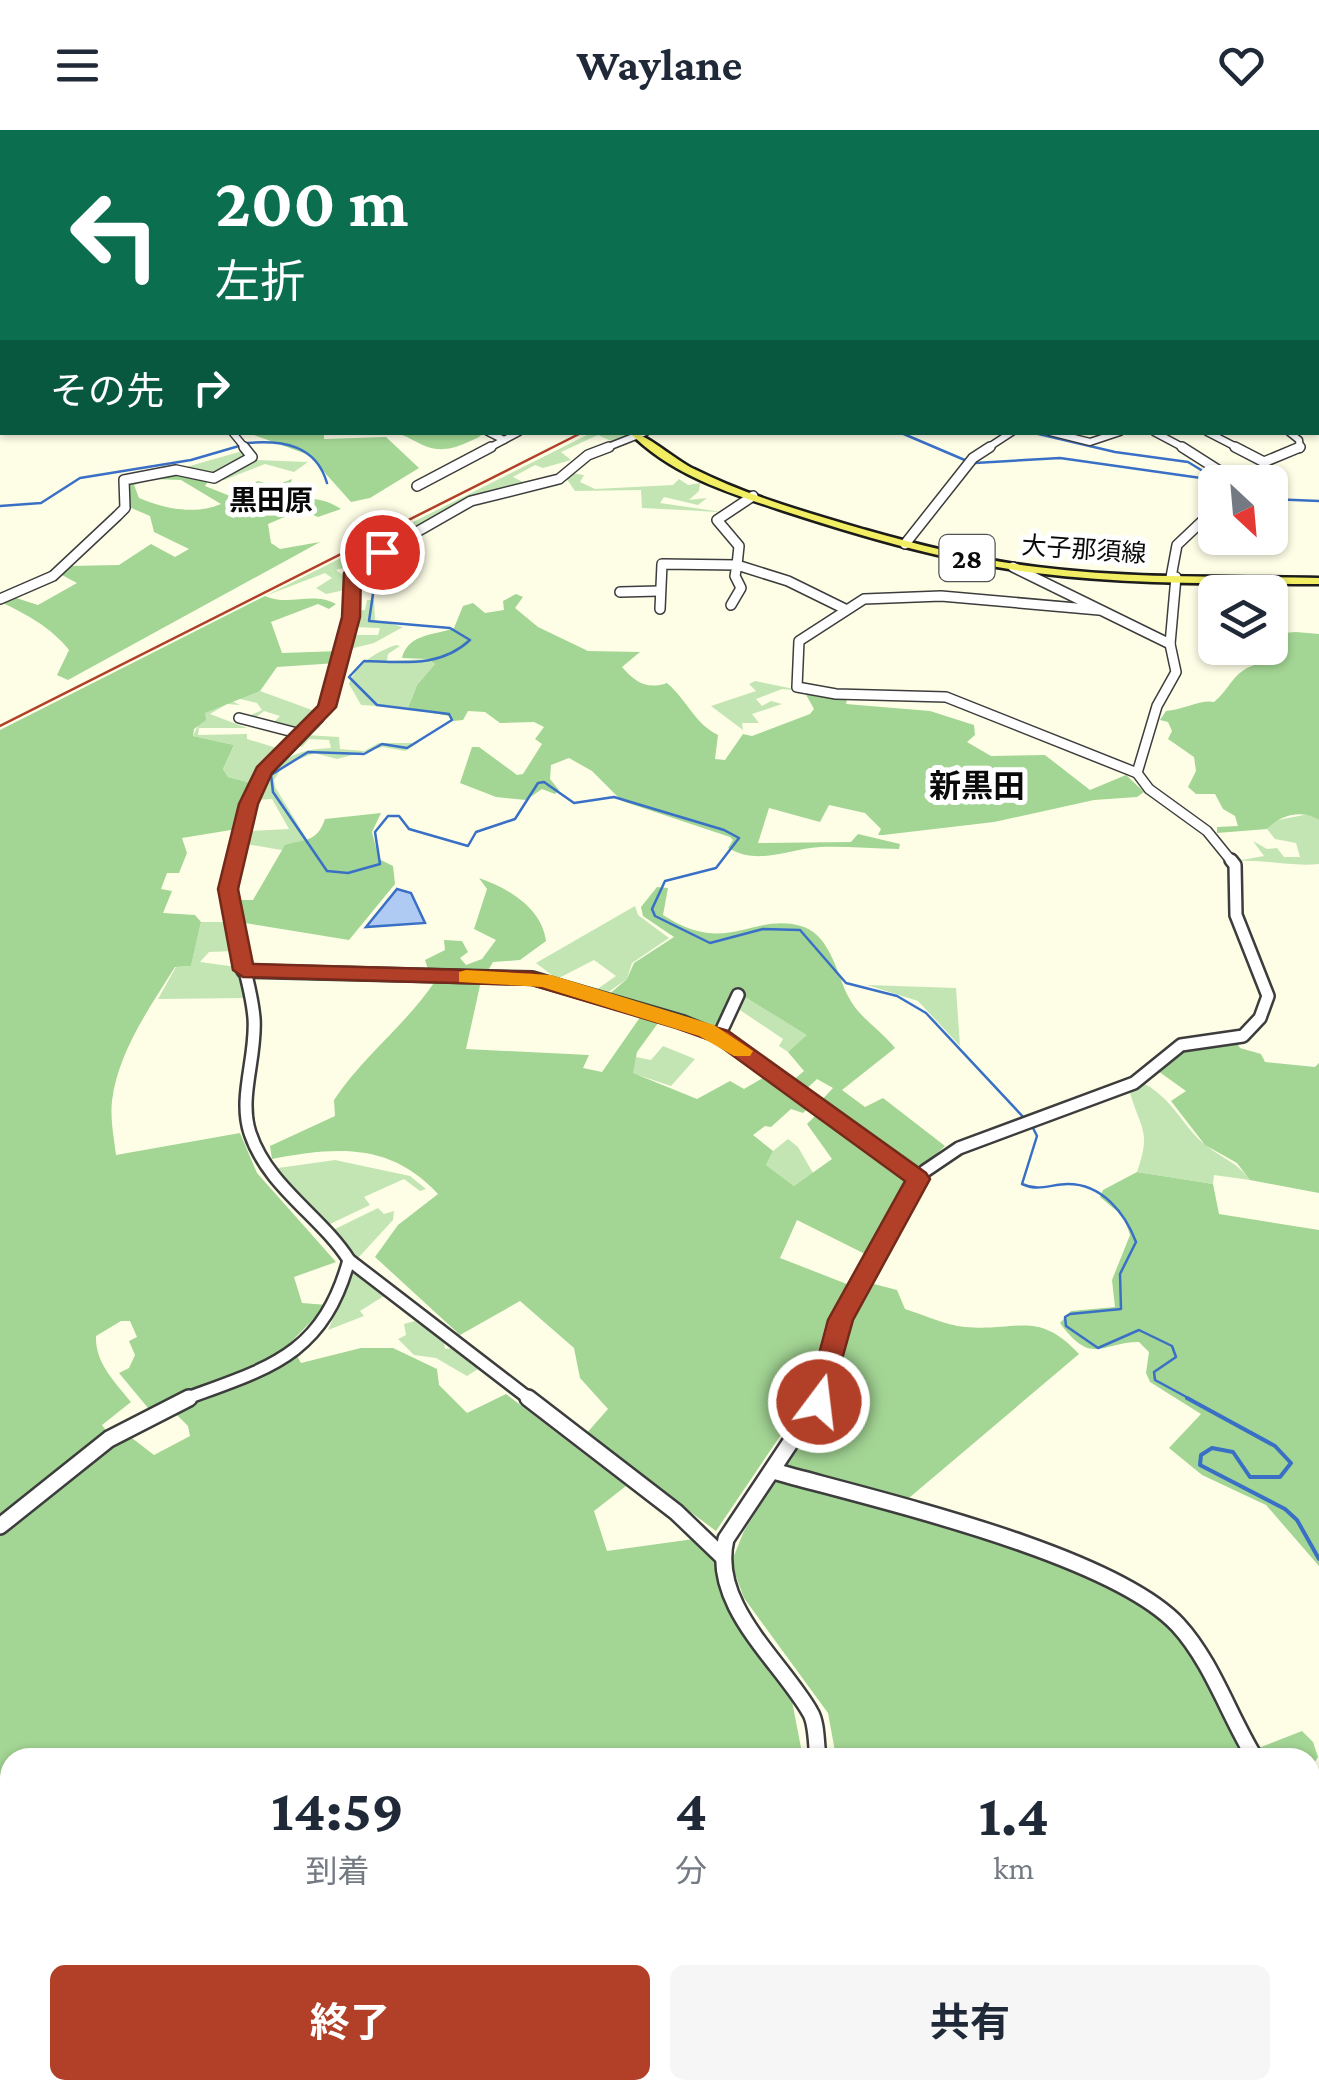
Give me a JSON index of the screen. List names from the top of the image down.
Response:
{
  "streets": {
    "main road": ["大子那須線", "28"]
  },
  "districts": ["黒田原", "新黒田"],
  "north": "bottom right",
  "page": {
    "header": "Waylane",
    "turn": ["200 m", "左折"],
    "then": "その先",
    "eta": [
      "14:59",
      "到着",
      "4",
      "分",
      "1.4",
      "km"
    ],
    "buttons": ["終了", "共有"]
  }
}
